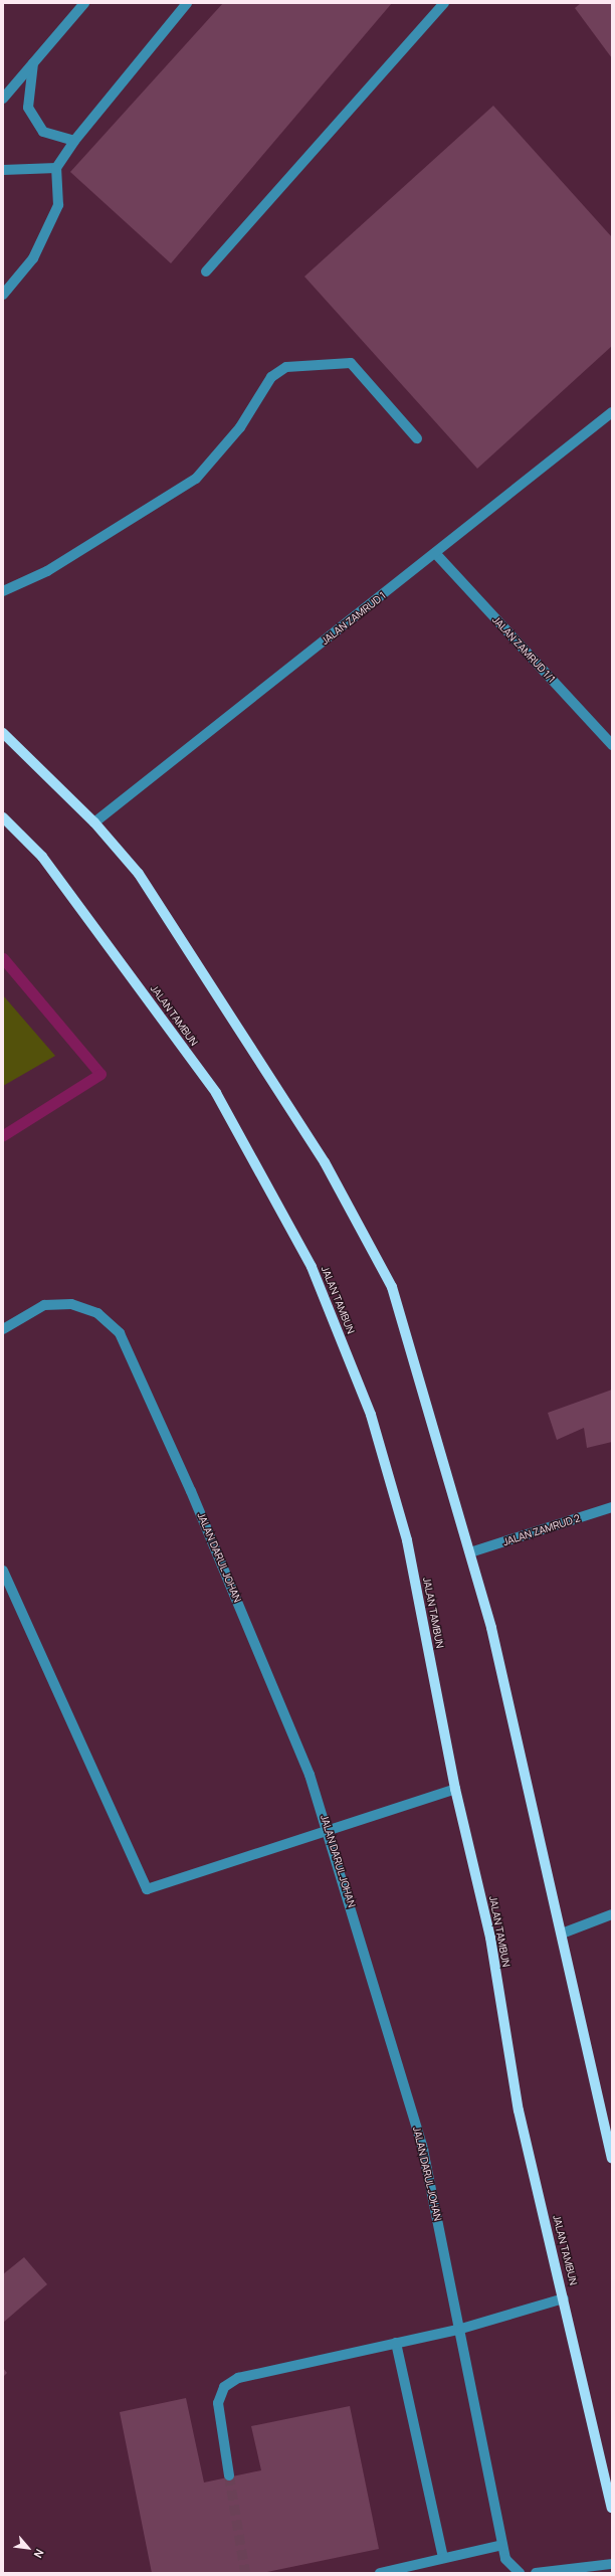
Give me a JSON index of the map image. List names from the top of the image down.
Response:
{
  "streets": {
    "main road": ["JALAN TAMBUN"],
    "street": [
      "JALAN ZAMRUD 1",
      "JALAN ZAMRUD 1/1",
      "JALAN ZAMRUD 2",
      "JALAN DARUL JOHAN"
    ]
  },
  "crossings": [
    ["JALAN ZAMRUD 1", "JALAN ZAMRUD 1/1"]
  ],
  "north": "bottom right"
}
